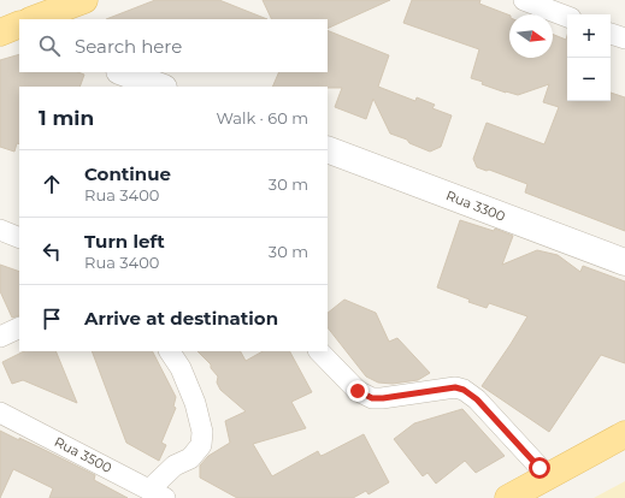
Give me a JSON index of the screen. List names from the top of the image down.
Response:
{
  "streets": {
    "street": ["Rua 3300", "Rua 3500"]
  },
  "north": "right",
  "page": {
    "map_buttons": ["+", "−"],
    "search": "Search here",
    "heading": ["1 min", "Walk · 60 m"],
    "list": [
      ["Continue", "Rua 3400", "30 m"],
      ["Turn left", "Rua 3400", "30 m"],
      "Arrive at destination"
    ]
  }
}
